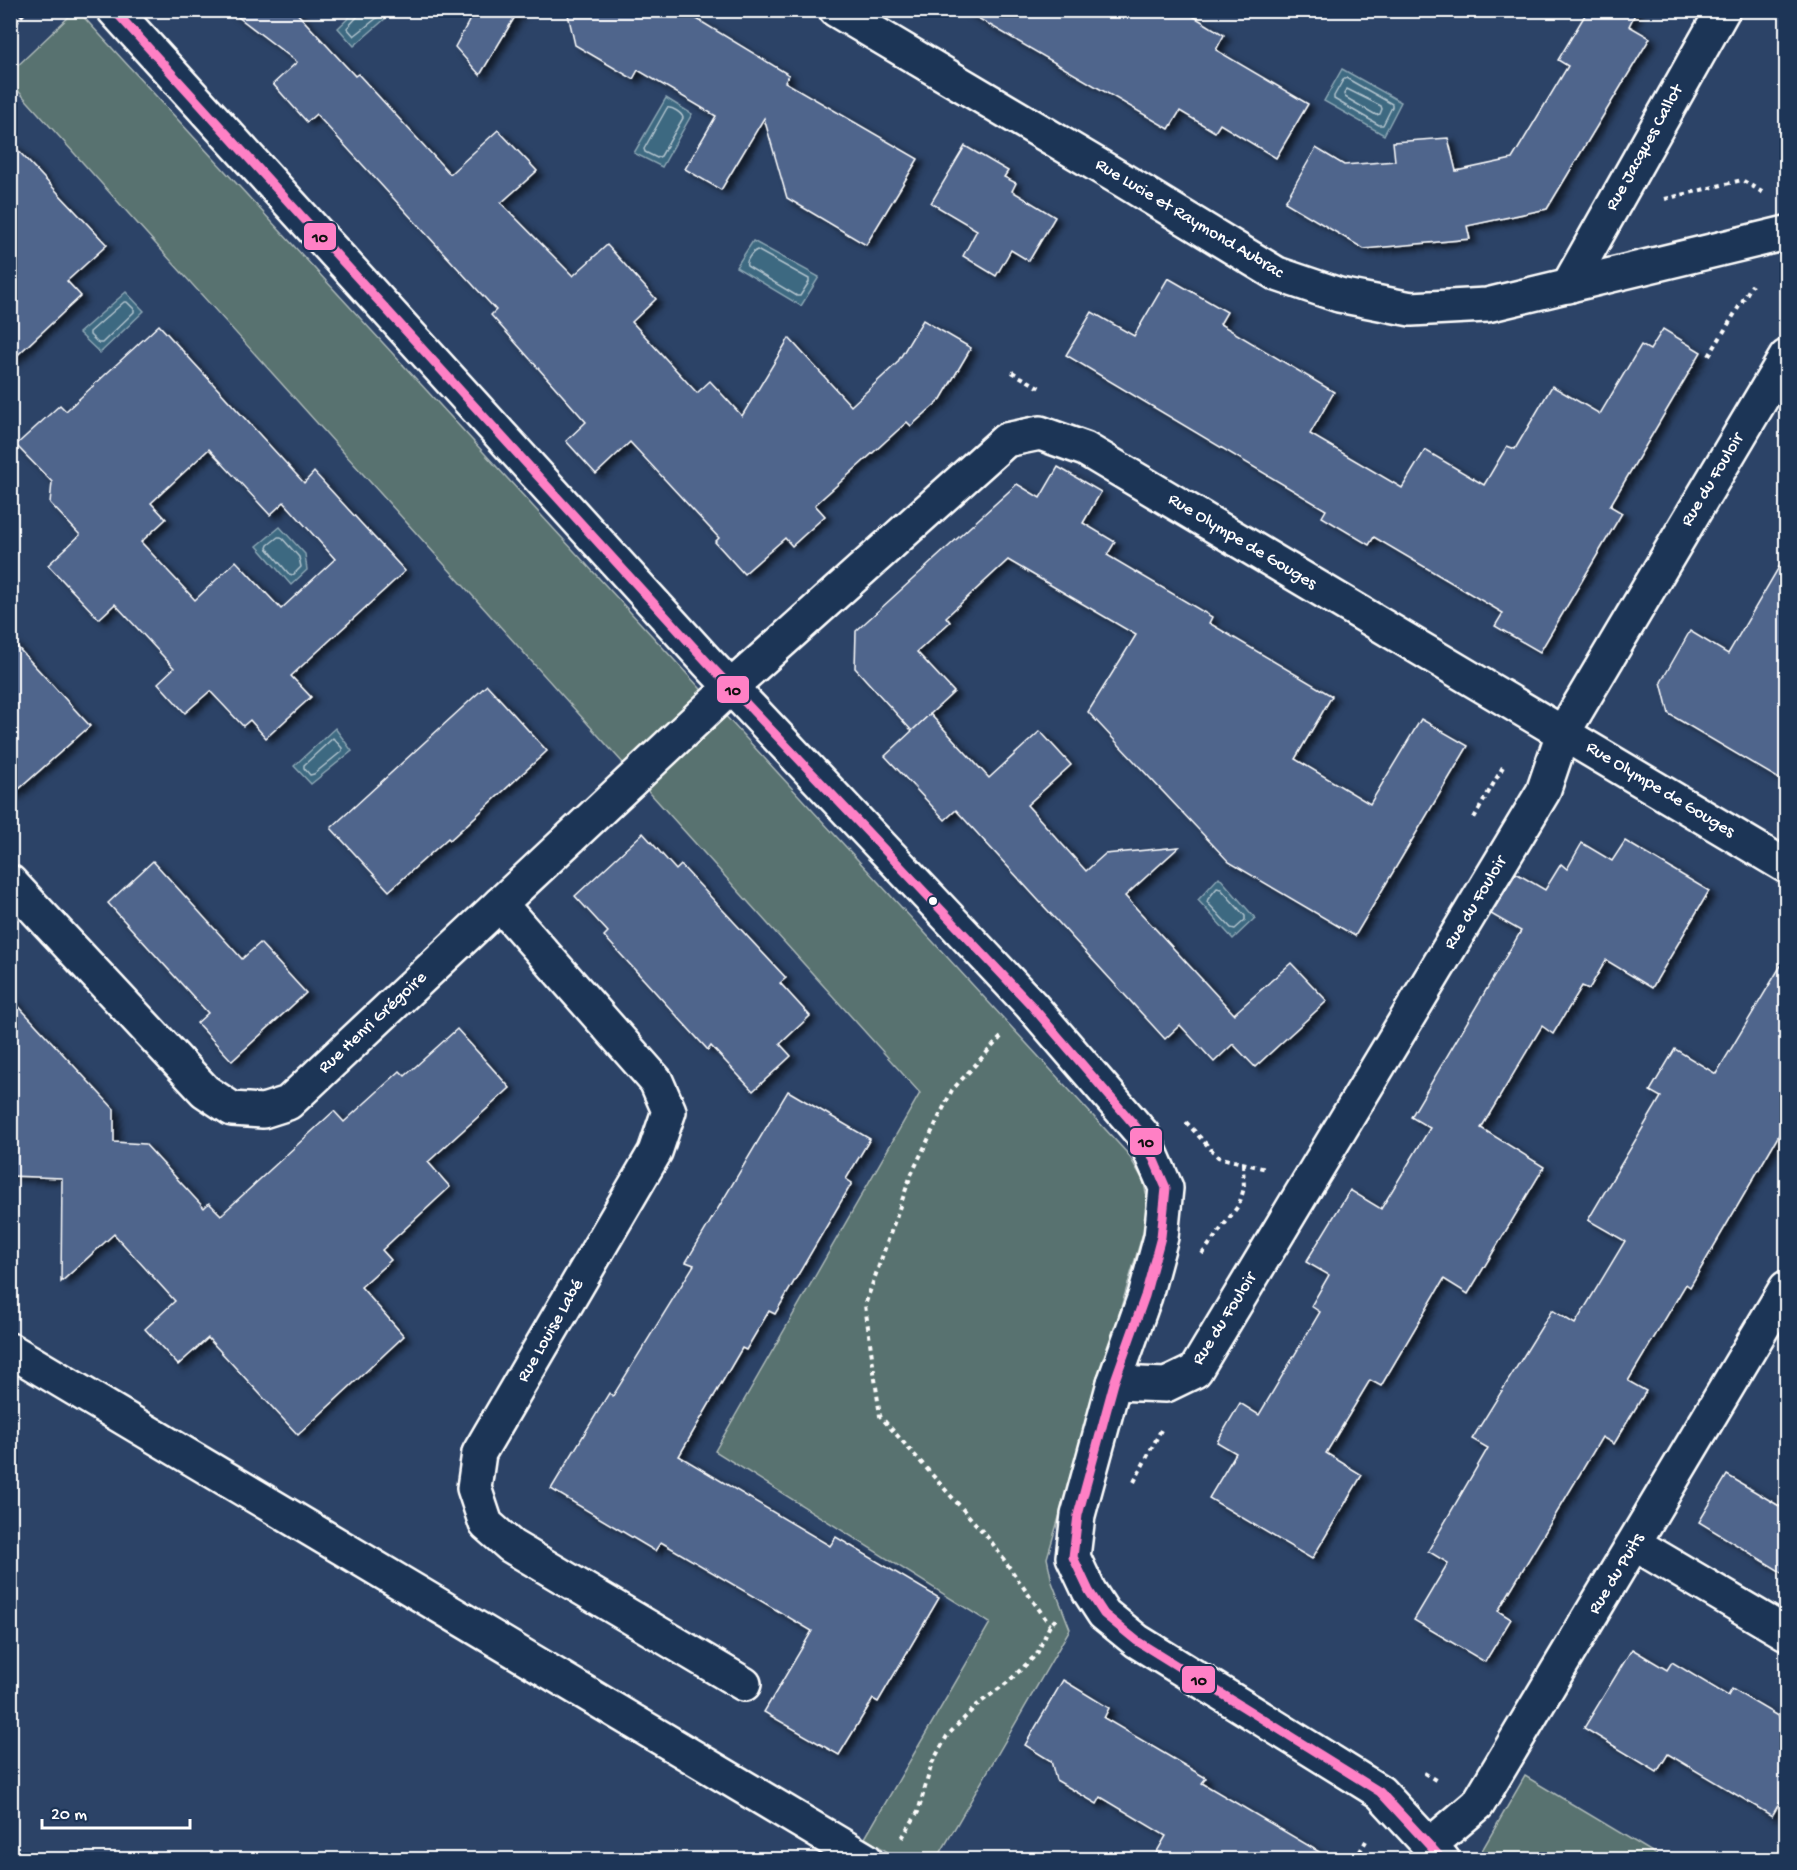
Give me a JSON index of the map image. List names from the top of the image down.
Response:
{
  "streets": {
    "street": [
      "Rue Jacques Callot",
      "Rue Lucie et Raymond Aubrac",
      "Rue du Fouloir",
      "Rue Olympe de Gouges",
      "Rue Henri Grégoire",
      "Rue Louise Labé",
      "Rue du Puits"
    ]
  },
  "crossings": [
    ["Rue Jacques Callot", "Rue Lucie et Raymond Aubrac"],
    ["Rue du Fouloir", "Rue Olympe de Gouges"],
    ["Rue Olympe de Gouges", "Rue Henri Grégoire"],
    ["Rue Henri Grégoire", "Rue Louise Labé"]
  ],
  "lines": ["transit line 10"],
  "scale_bar": "20 m"
}
